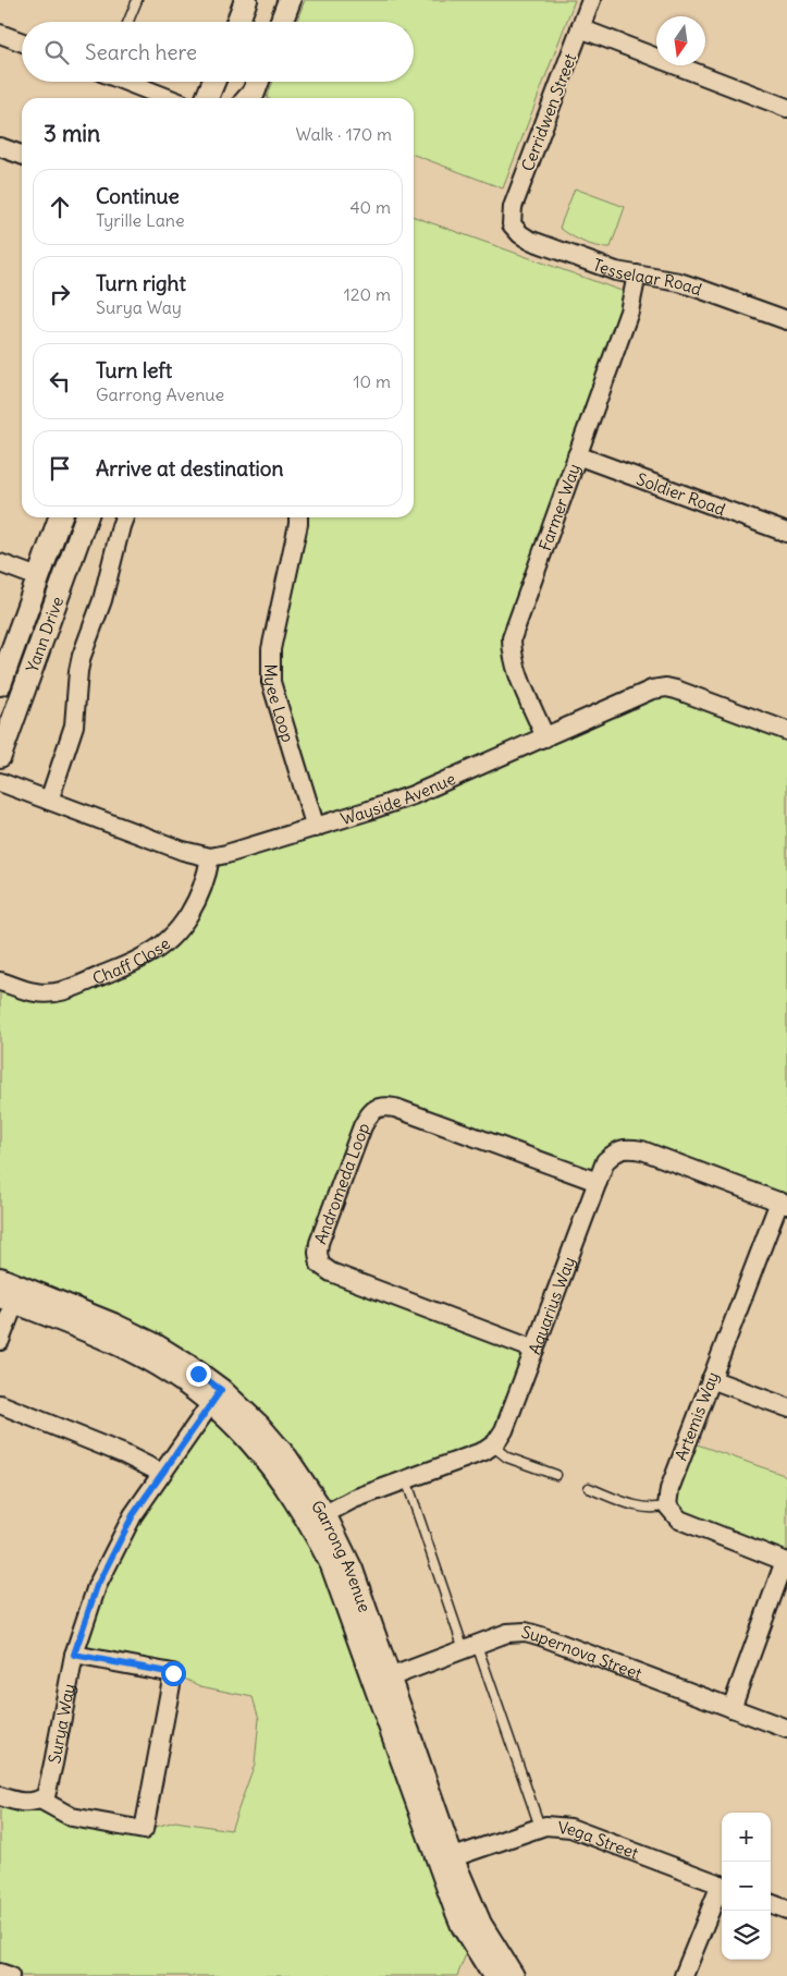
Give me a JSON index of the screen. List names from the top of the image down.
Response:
{
  "streets": {
    "street": [
      "Cerridwen Street",
      "Tesselaar Road",
      "Soldier Road",
      "Farmer Way",
      "Yann Drive",
      "Myee Loop",
      "Wayside Avenue",
      "Chaff Close",
      "Andromeda Loop",
      "Aquarius Way",
      "Artemis Way",
      "Garrong Avenue",
      "Supernova Street",
      "Surya Way",
      "Vega Street"
    ]
  },
  "crossings": [
    ["Cerridwen Street", "Tesselaar Road"],
    ["Tesselaar Road", "Farmer Way"],
    ["Soldier Road", "Farmer Way"],
    ["Farmer Way", "Wayside Avenue"],
    ["Myee Loop", "Wayside Avenue"],
    ["Wayside Avenue", "Chaff Close"],
    ["Andromeda Loop", "Aquarius Way"],
    ["Aquarius Way", "Artemis Way"],
    ["Garrong Avenue", "Supernova Street"],
    ["Garrong Avenue", "Surya Way"],
    ["Garrong Avenue", "Vega Street"]
  ],
  "north": "bottom",
  "page": {
    "search": "Search here",
    "heading": ["3 min", "Walk · 170 m"],
    "list": [
      ["Continue", "Tyrille Lane", "40 m"],
      ["Turn right", "Surya Way", "120 m"],
      ["Turn left", "Garrong Avenue", "10 m"],
      "Arrive at destination"
    ],
    "map_buttons": ["+", "−"]
  }
}
